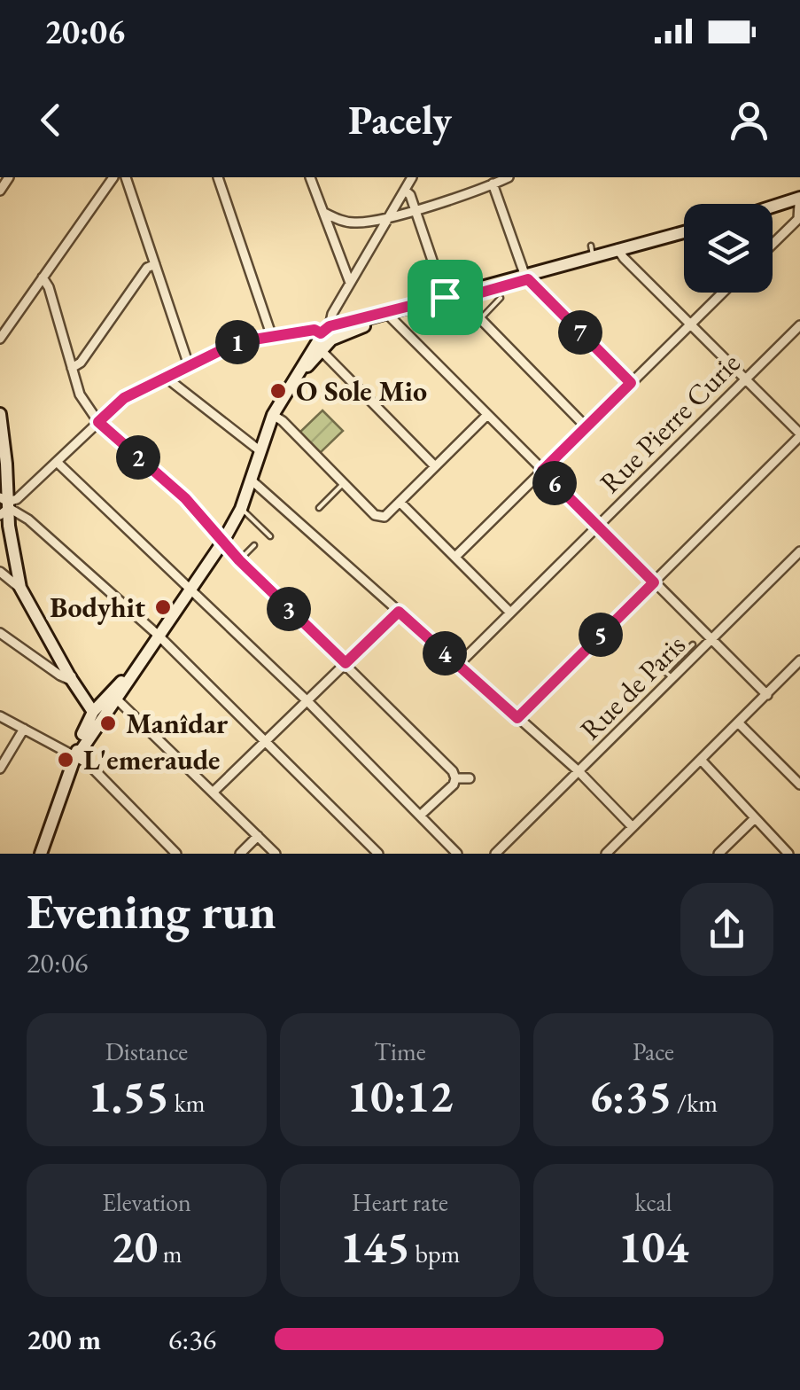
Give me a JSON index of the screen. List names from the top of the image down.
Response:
{
  "streets": {
    "street": ["Rue Pierre Curie", "Rue de Paris"]
  },
  "places": [
    "O Sole Mio",
    "Bodyhit",
    "Manîdar",
    "L'emeraude"
  ],
  "page": {
    "status": "20:06",
    "header": "Pacely",
    "pins": [
      "7",
      "1",
      "2",
      "6",
      "3",
      "5",
      "4"
    ],
    "heading": ["Evening run", "20:06"],
    "stats": [
      ["Distance", "1.55 km"],
      ["Time", "10:12"],
      ["Pace", "6:35 /km"],
      ["Elevation", "20 m"],
      ["Heart rate", "145 bpm"],
      ["kcal", "104"]
    ],
    "list": [
      {
        "name": "200 m",
        "note": "6:36"
      }
    ]
  }
}
